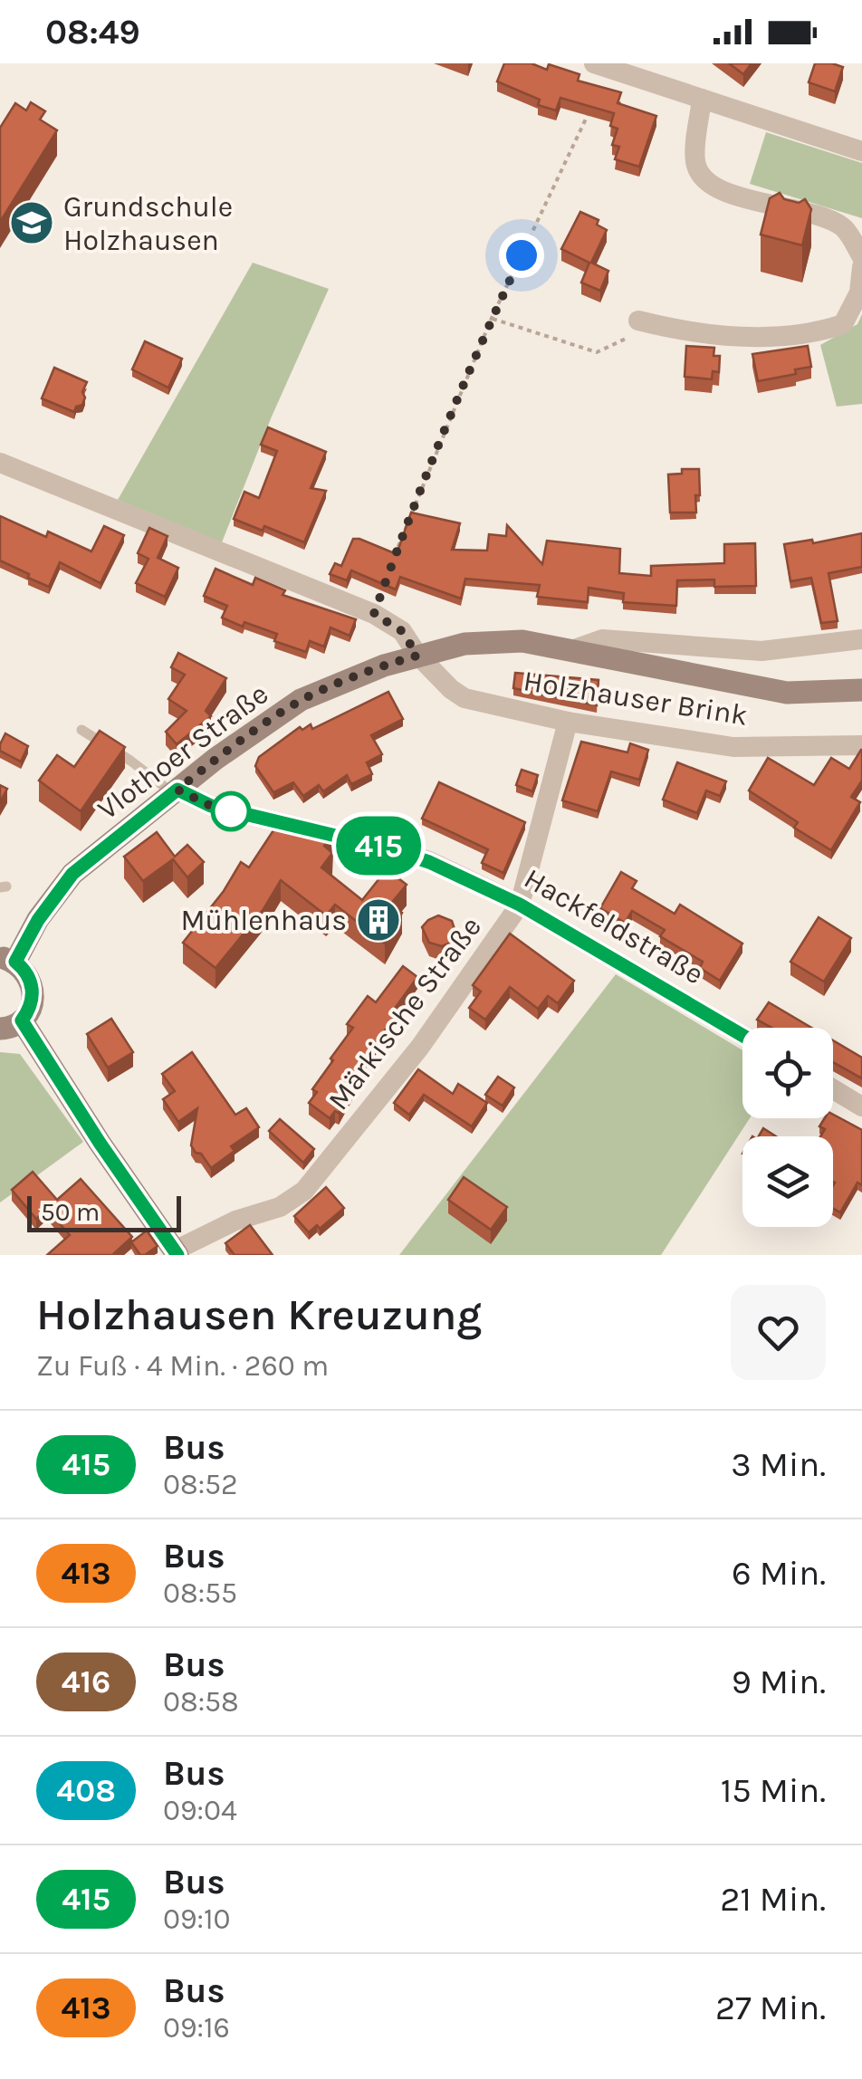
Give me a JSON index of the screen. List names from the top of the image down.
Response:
{
  "streets": {
    "street": [
      "Holzhauser Brink",
      "Vlothoer Straße",
      "Hackfeldstraße",
      "Märkische Straße"
    ]
  },
  "crossings": [
    ["Holzhauser Brink", "Vlothoer Straße"],
    ["Holzhauser Brink", "Märkische Straße"],
    ["Vlothoer Straße", "Hackfeldstraße"],
    ["Hackfeldstraße", "Märkische Straße"]
  ],
  "places": {
    "school or university": ["Grundschule Holzhausen"],
    "building": ["Mühlenhaus"]
  },
  "lines": ["bus line 415"],
  "scale_bar": "50 m",
  "page": {
    "status": "08:49",
    "on_map": "415",
    "scale": "50 m",
    "heading": ["Holzhausen Kreuzung", "Zu Fuß · 4 Min. · 260 m"],
    "list": [
      {
        "mark": "415",
        "name": "Bus",
        "note": "08:52",
        "value": "3 Min."
      },
      {
        "mark": "413",
        "name": "Bus",
        "note": "08:55",
        "value": "6 Min."
      },
      {
        "mark": "416",
        "name": "Bus",
        "note": "08:58",
        "value": "9 Min."
      },
      {
        "mark": "408",
        "name": "Bus",
        "note": "09:04",
        "value": "15 Min."
      },
      {
        "mark": "415",
        "name": "Bus",
        "note": "09:10",
        "value": "21 Min."
      },
      {
        "mark": "413",
        "name": "Bus",
        "note": "09:16",
        "value": "27 Min."
      }
    ]
  }
}
